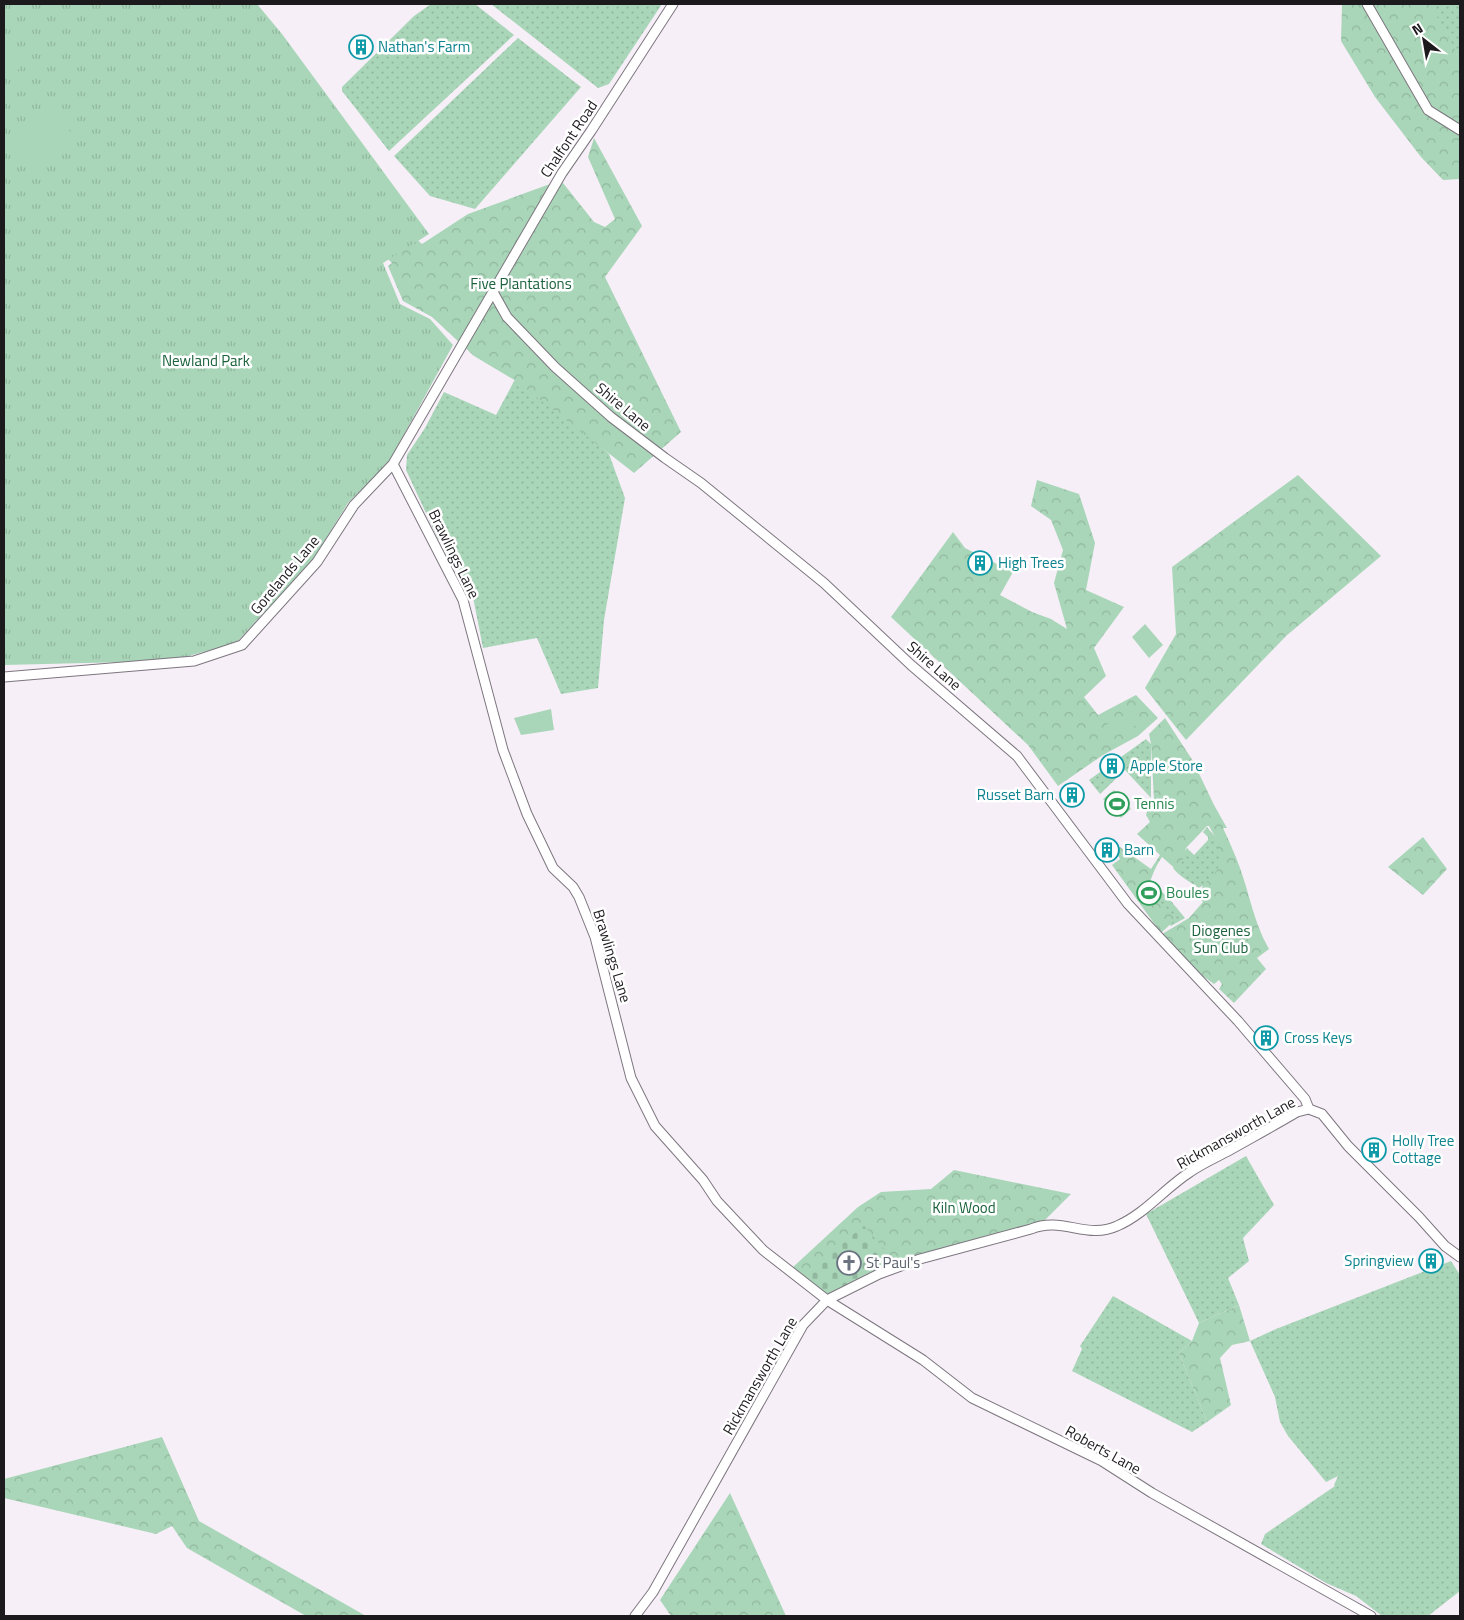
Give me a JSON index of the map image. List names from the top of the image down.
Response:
{
  "streets": {
    "street": [
      "Chalfont Road",
      "Shire Lane",
      "Brawlings Lane",
      "Gorelands Lane",
      "Rickmansworth Lane",
      "Roberts Lane"
    ]
  },
  "crossings": [
    ["Chalfont Road", "Shire Lane"],
    ["Chalfont Road", "Gorelands Lane"],
    ["Shire Lane", "Gorelands Lane"],
    ["Shire Lane", "Rickmansworth Lane"],
    ["Brawlings Lane", "Gorelands Lane"],
    ["Brawlings Lane", "Rickmansworth Lane"],
    ["Brawlings Lane", "Roberts Lane"],
    ["Rickmansworth Lane", "Roberts Lane"]
  ],
  "parks": [
    "Five Plantations",
    "Newland Park",
    "Diogenes Sun Club",
    "Kiln Wood"
  ],
  "places": {
    "building": [
      "Nathan's Farm",
      "High Trees",
      "Apple Store",
      "Russet Barn",
      "Barn",
      "Cross Keys",
      "Holly Tree Cottage",
      "Springview"
    ],
    "sports": ["Tennis", "Boules"],
    "church": ["St Paul's"]
  },
  "north": "top left"
}
